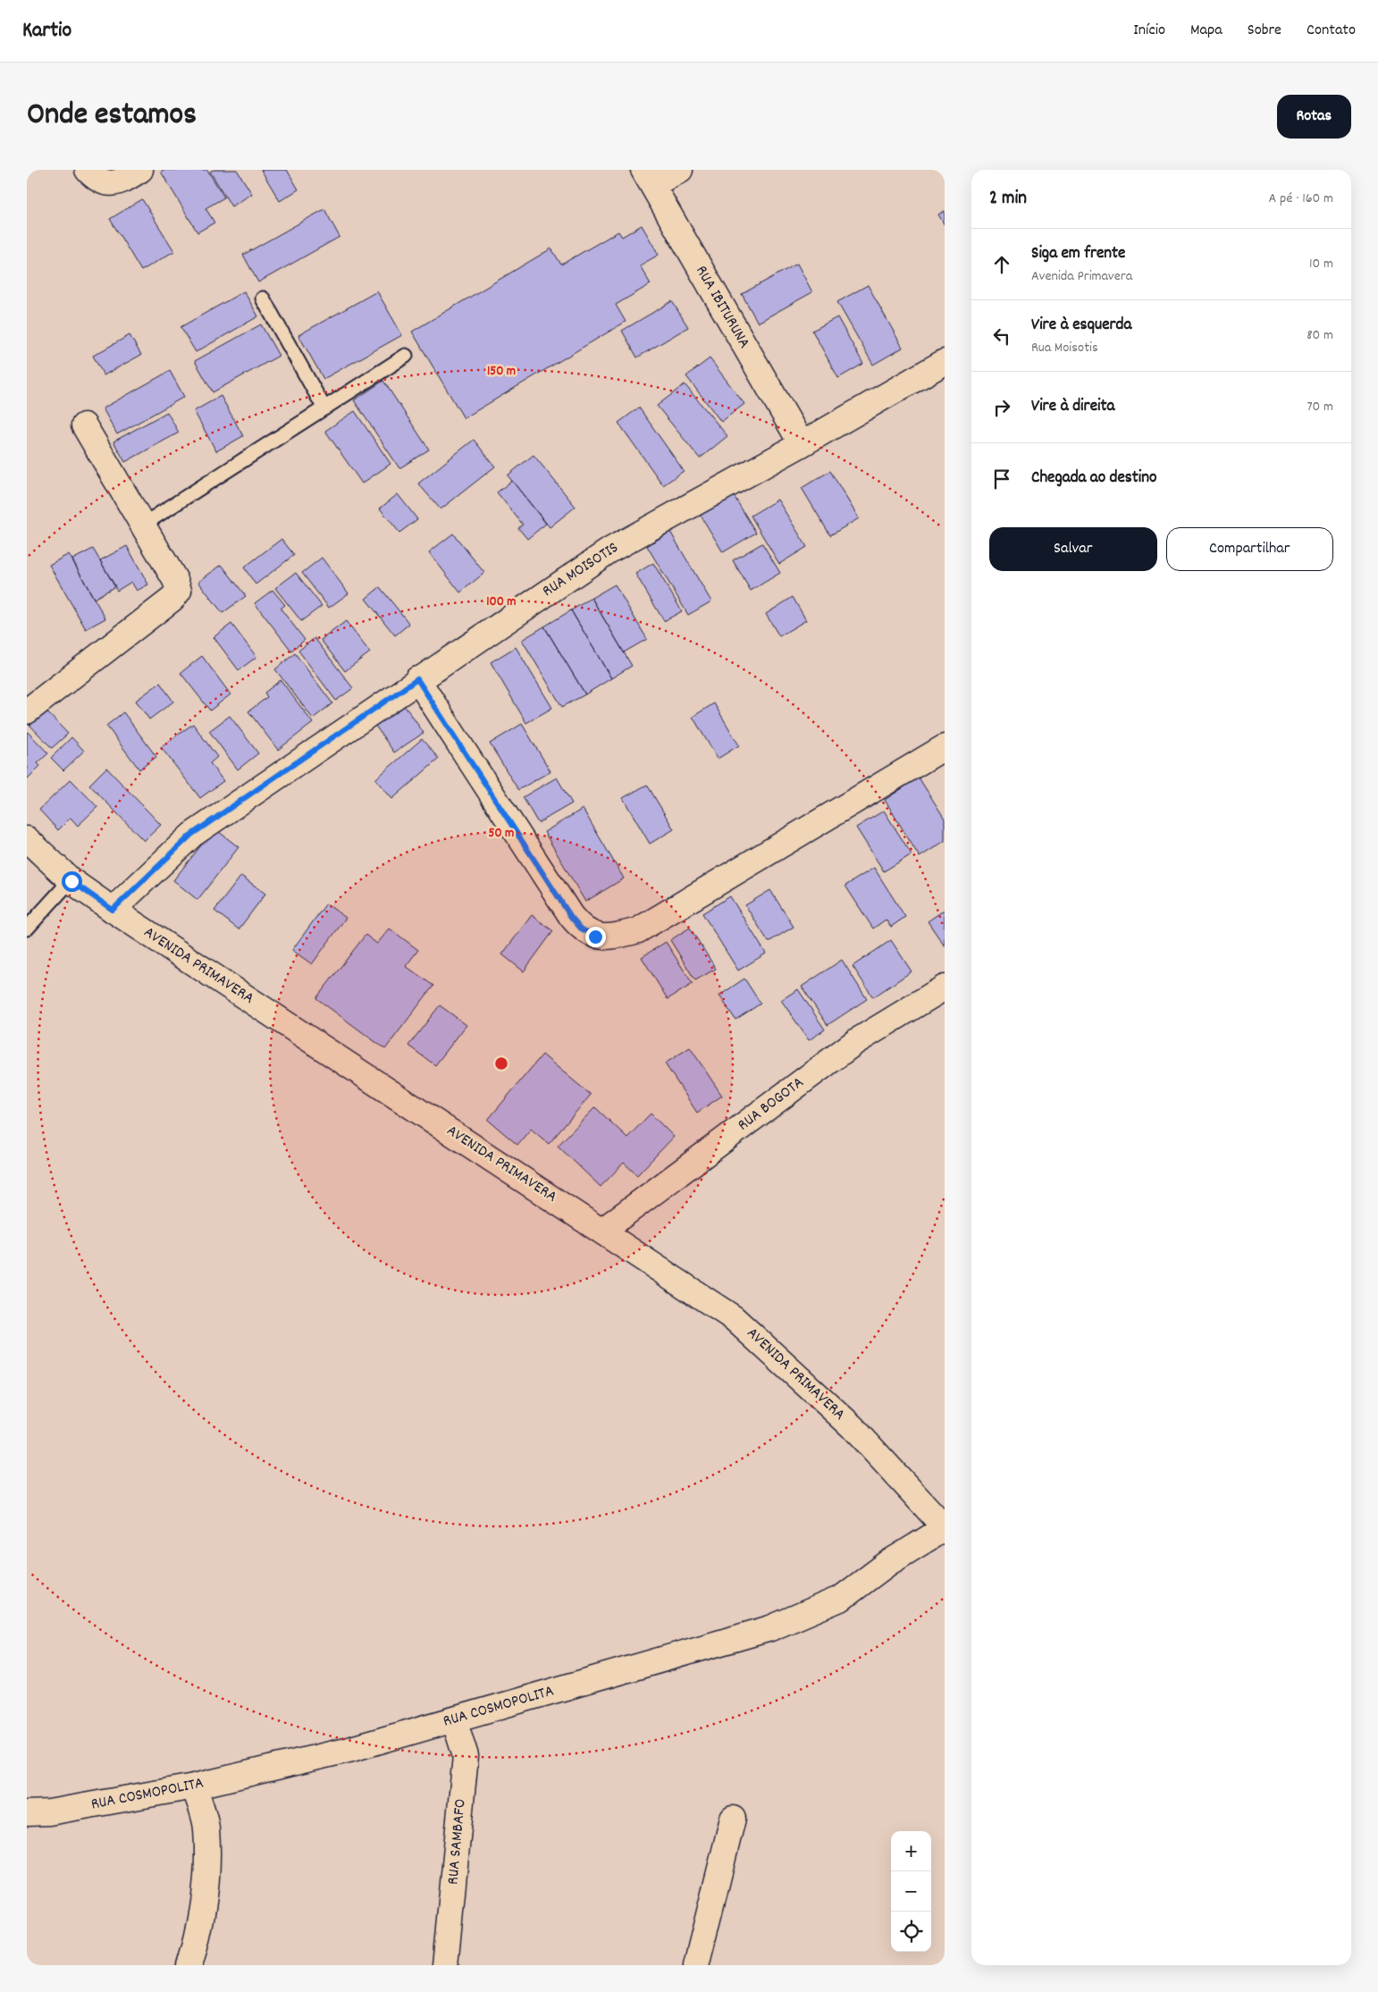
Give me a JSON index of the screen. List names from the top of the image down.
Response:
{
  "streets": {
    "street": [
      "RUA IBITURUNA",
      "RUA MOISOTIS",
      "AVENIDA PRIMAVERA",
      "RUA BOGOTA",
      "RUA COSMOPOLITA",
      "RUA SAMBAFO"
    ]
  },
  "crossings": [
    ["RUA IBITURUNA", "RUA MOISOTIS"],
    ["RUA MOISOTIS", "AVENIDA PRIMAVERA"],
    ["AVENIDA PRIMAVERA", "RUA BOGOTA"],
    ["AVENIDA PRIMAVERA", "RUA COSMOPOLITA"],
    ["RUA COSMOPOLITA", "RUA SAMBAFO"]
  ],
  "page": {
    "header": "Kartio",
    "nav": [
      "Início",
      "Mapa",
      "Sobre",
      "Contato"
    ],
    "title": "Onde estamos",
    "buttons": [
      "Rotas",
      ["Salvar", "Compartilhar"]
    ],
    "heading": ["2 min", "A pé · 160 m"],
    "list": [
      ["Siga em frente", "Avenida Primavera", "10 m"],
      ["Vire à esquerda", "Rua Moisotis", "80 m"],
      ["Vire à direita", "70 m"],
      "Chegada ao destino"
    ],
    "map_buttons": ["+", "−"]
  },
  "rings": ["150 m", "100 m", "50 m"]
}
